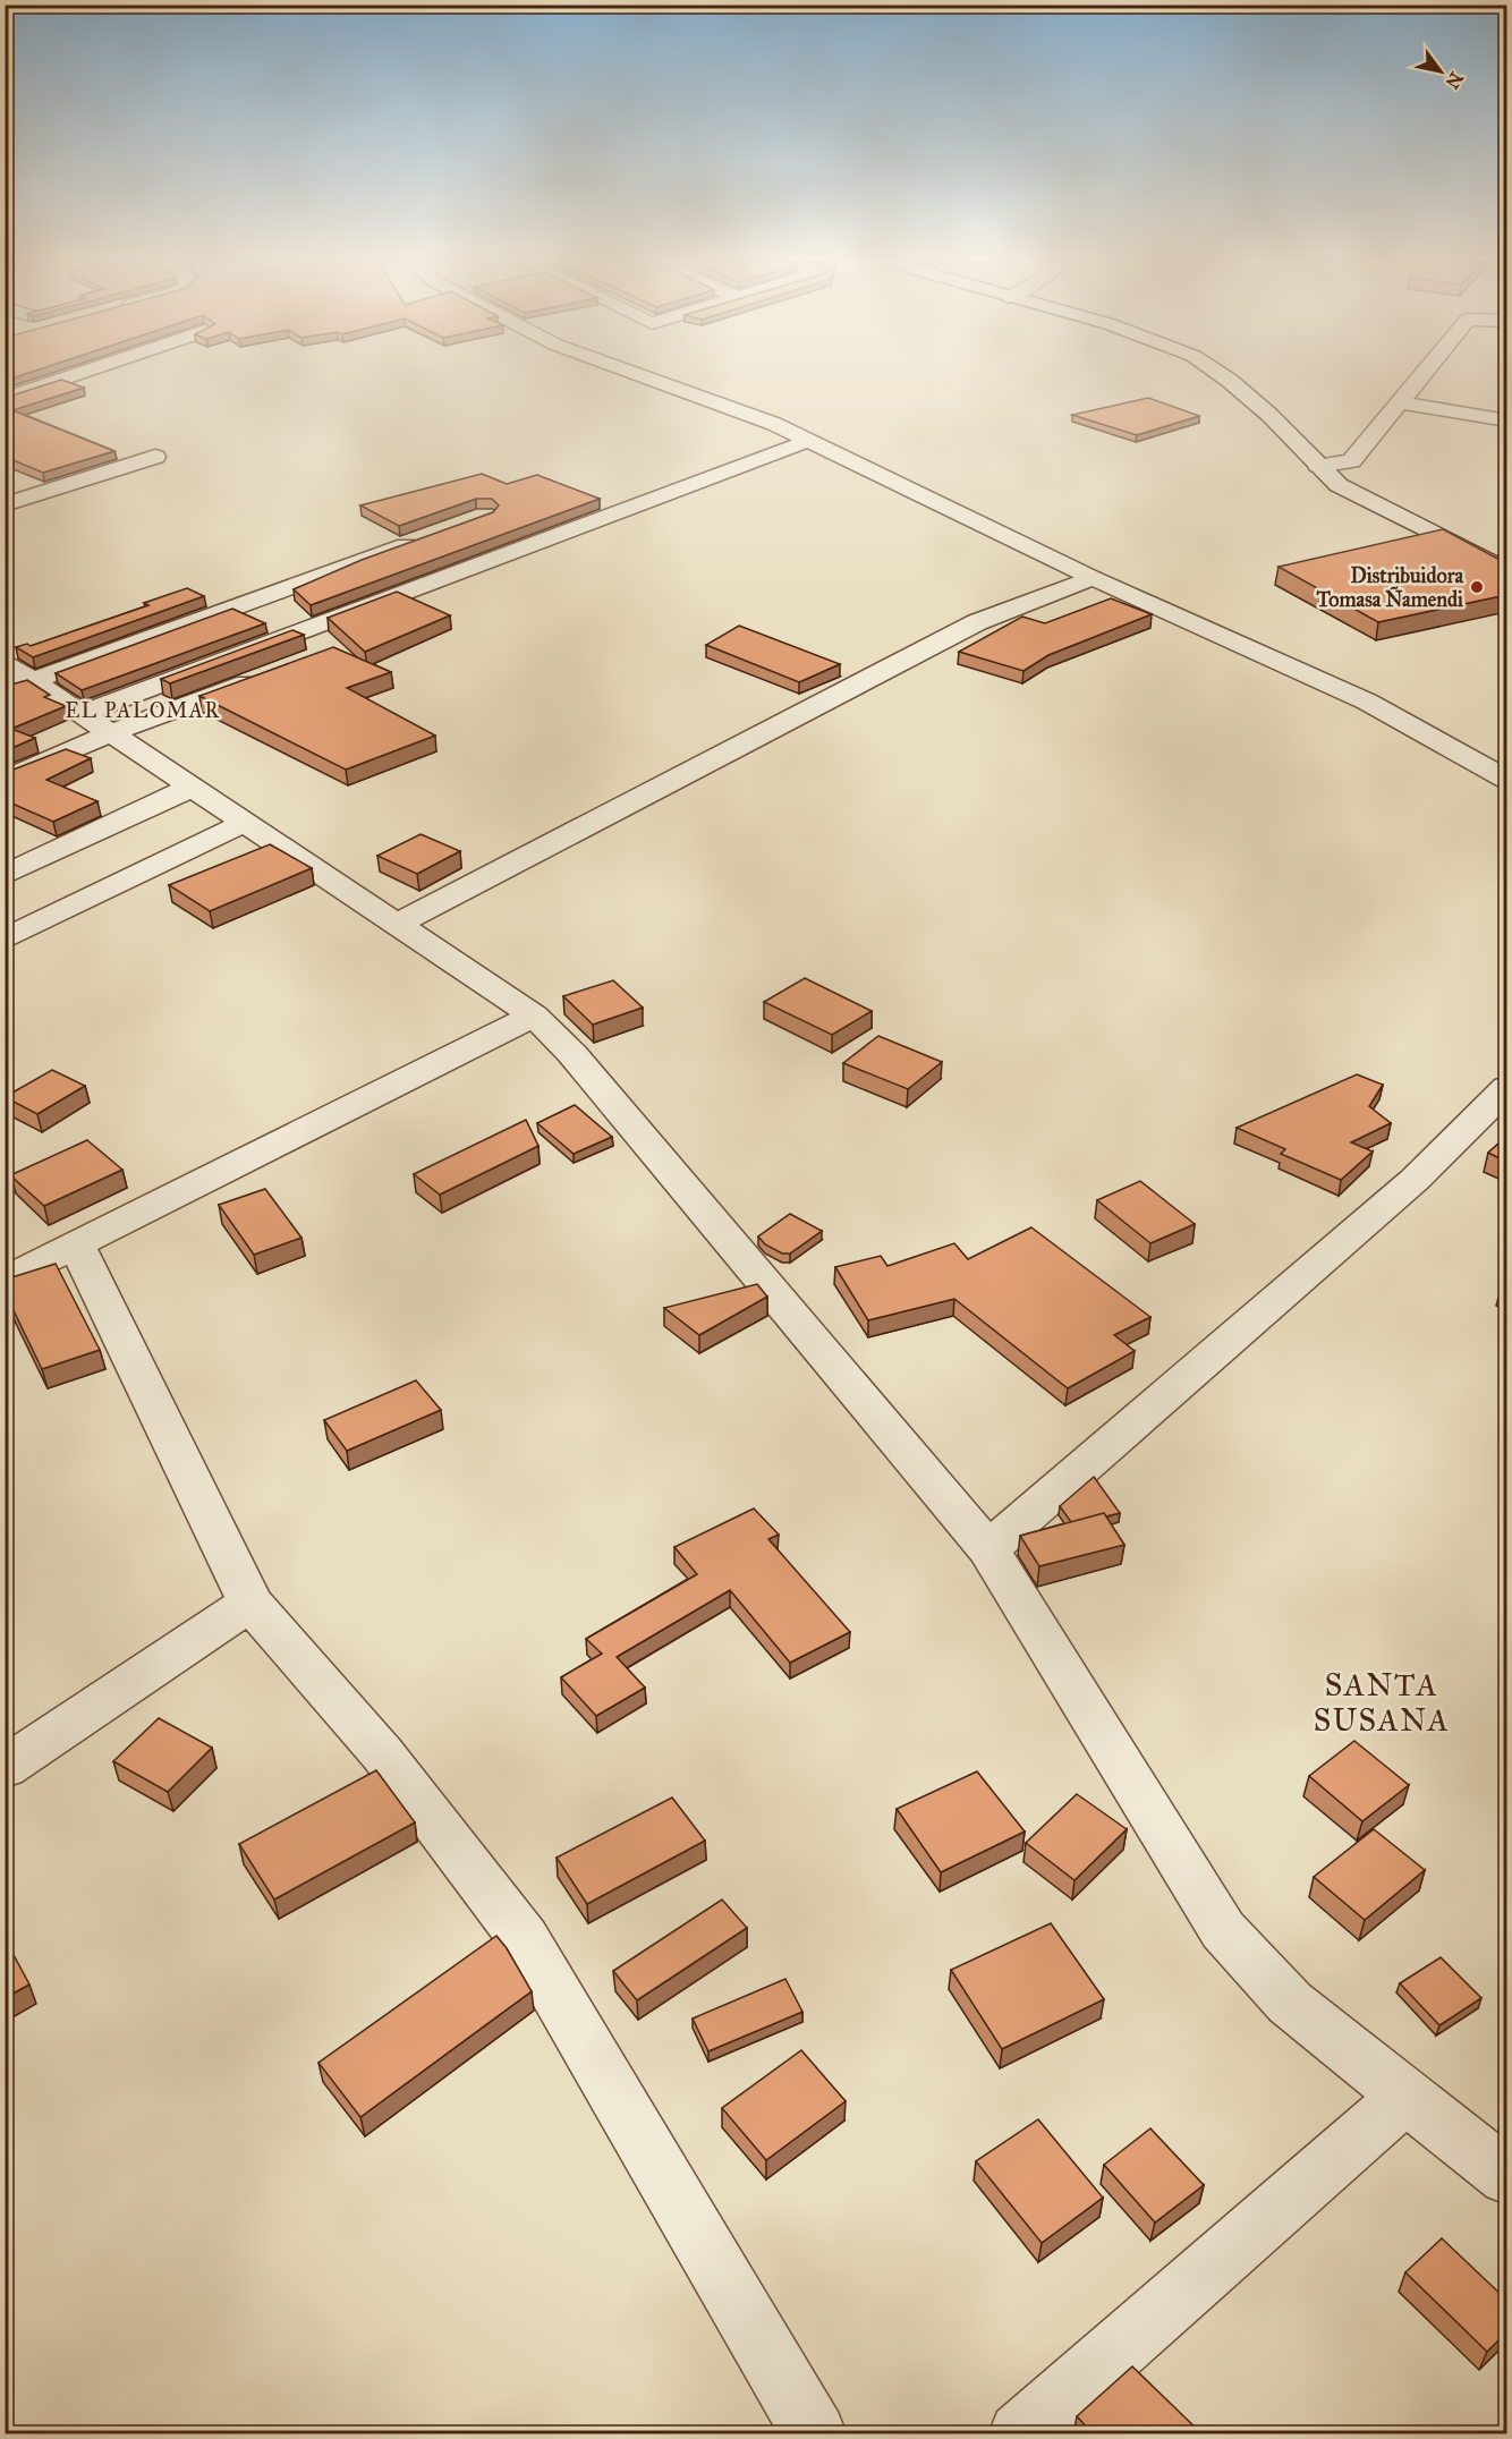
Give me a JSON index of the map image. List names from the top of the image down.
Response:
{
  "districts": ["EL PALOMAR", "SANTA SUSANA"],
  "places": ["Distribuidora Tomasa Ñamendi"],
  "north": "bottom right"
}
